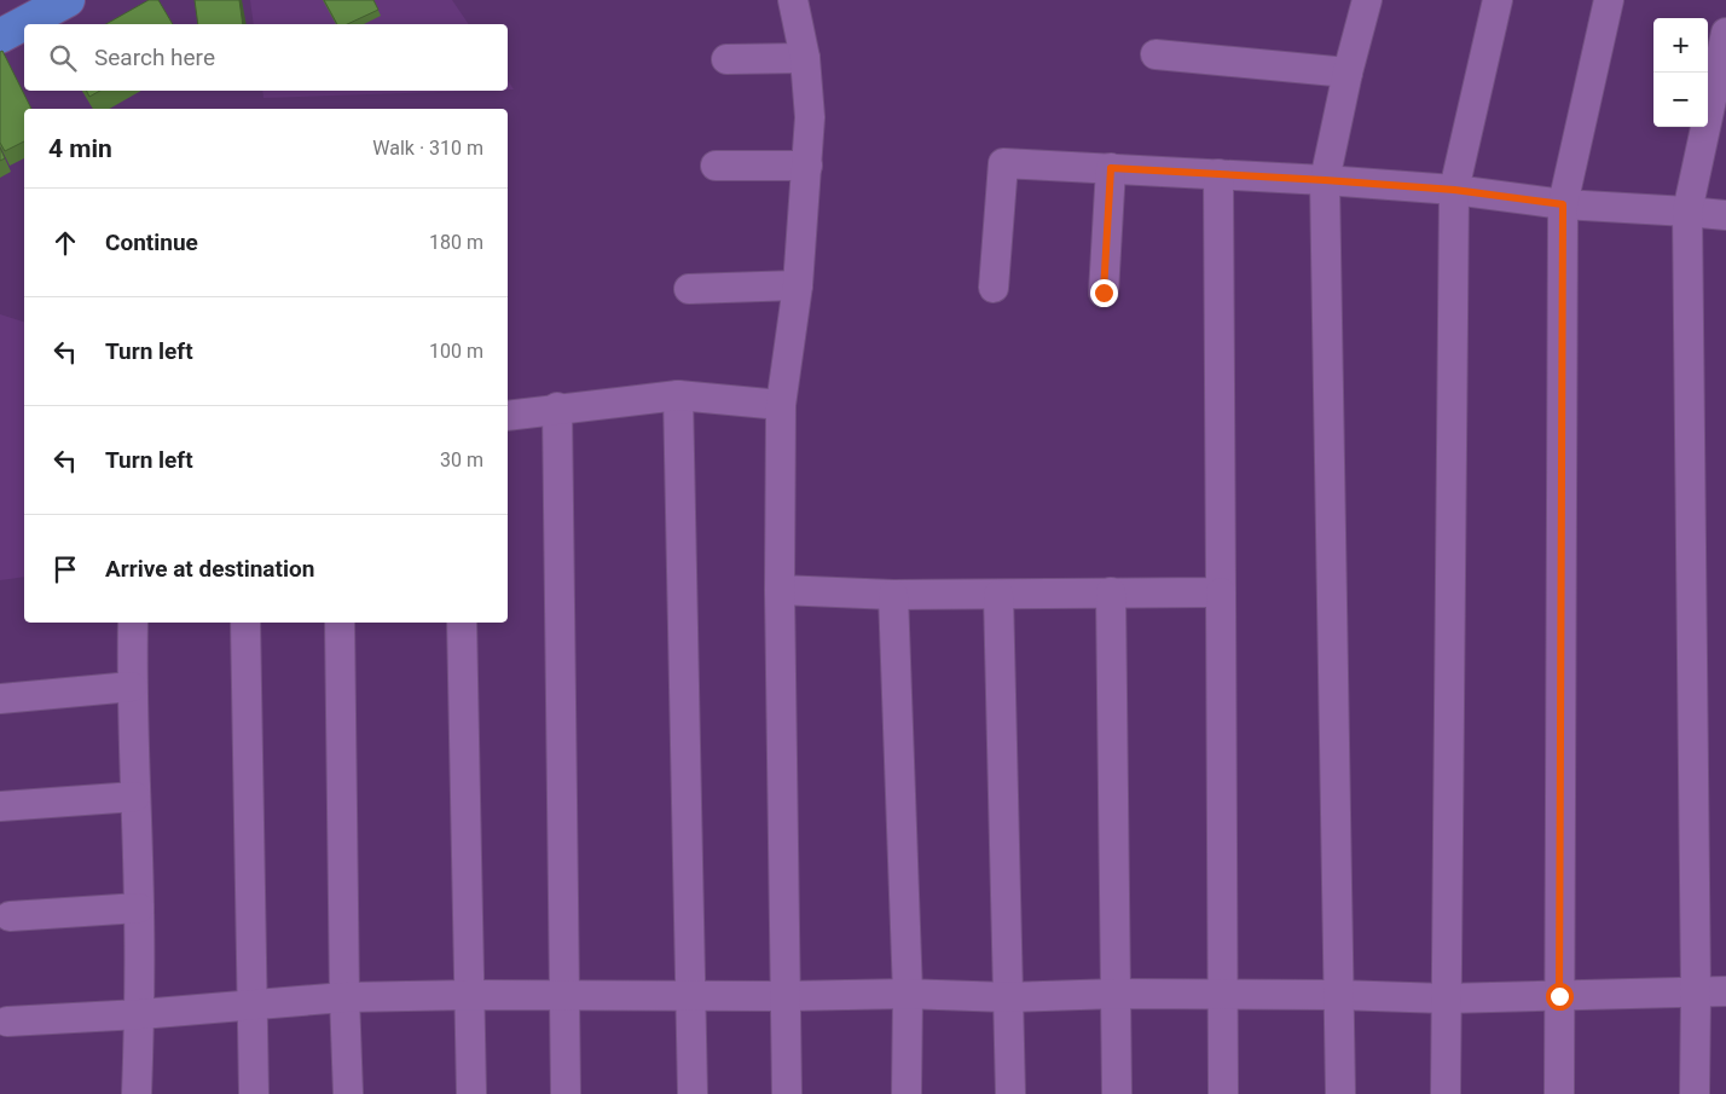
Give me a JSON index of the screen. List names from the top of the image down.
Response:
{
  "page": {
    "map_buttons": ["+", "−"],
    "search": "Search here",
    "heading": ["4 min", "Walk · 310 m"],
    "list": [
      ["Continue", "180 m"],
      ["Turn left", "100 m"],
      ["Turn left", "30 m"],
      "Arrive at destination"
    ]
  }
}
